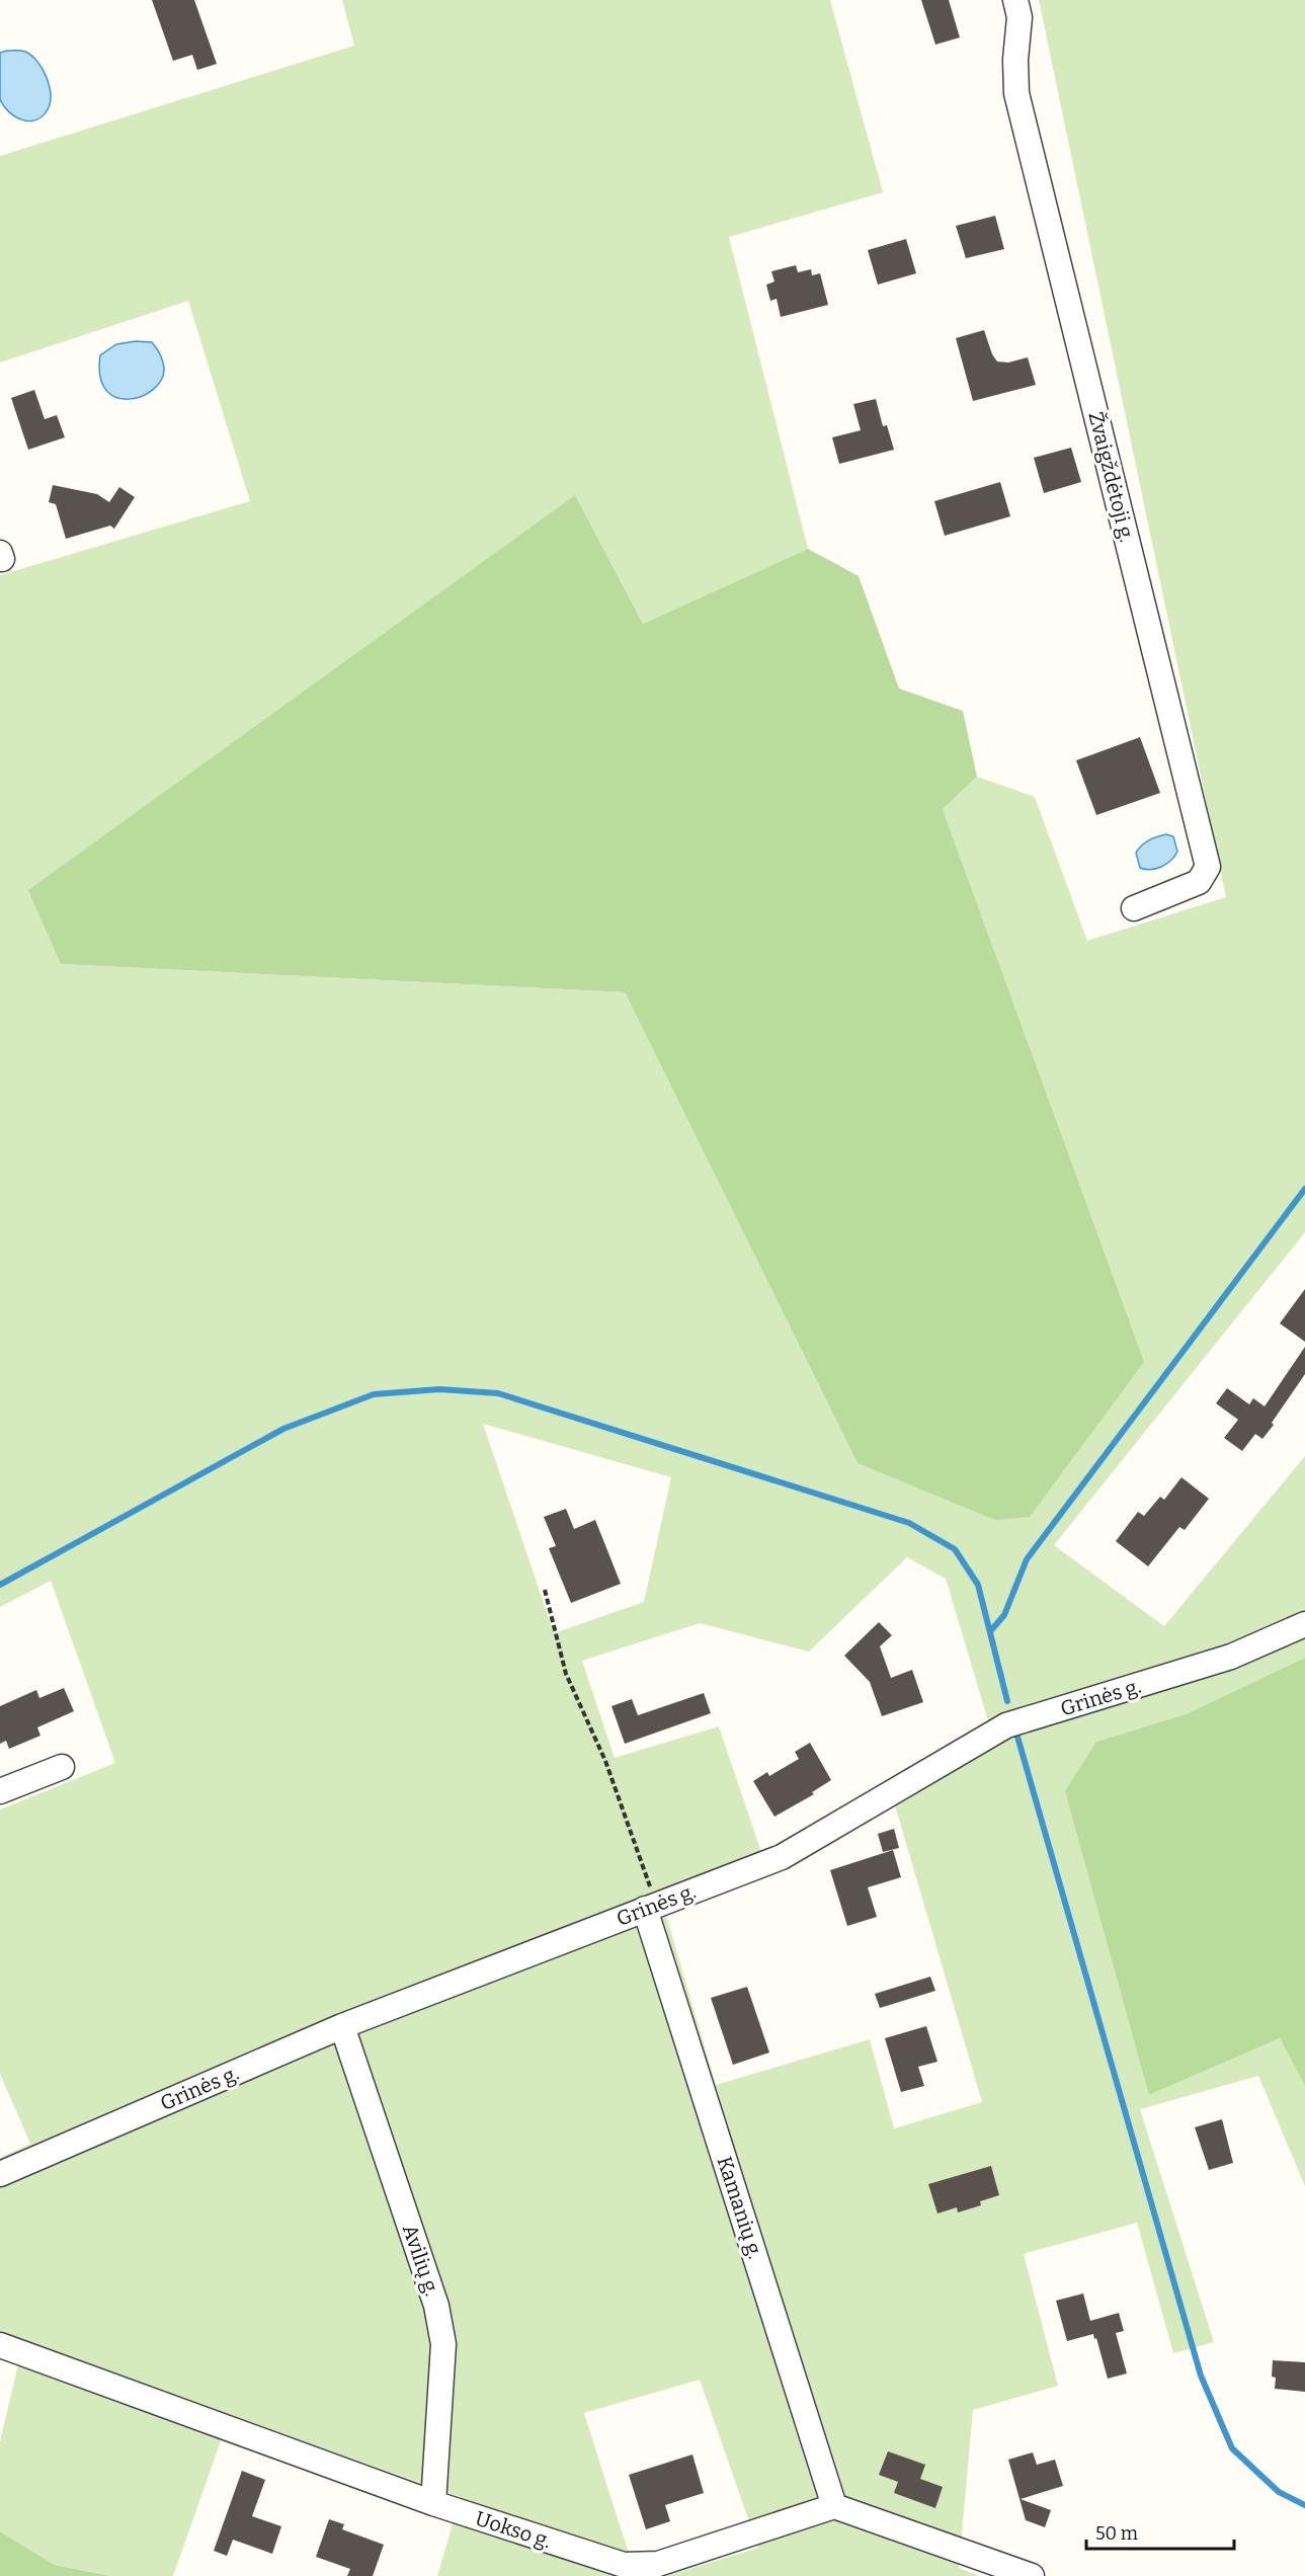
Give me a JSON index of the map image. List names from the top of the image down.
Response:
{
  "streets": {
    "street": [
      "Žvaigždėtoji g.",
      "Grinės g.",
      "Kamanių g.",
      "Avilių g.",
      "Uokso g."
    ]
  },
  "crossings": [
    ["Grinės g.", "Kamanių g."],
    ["Grinės g.", "Avilių g."],
    ["Kamanių g.", "Uokso g."],
    ["Avilių g.", "Uokso g."]
  ],
  "scale_bar": "50 m"
}
